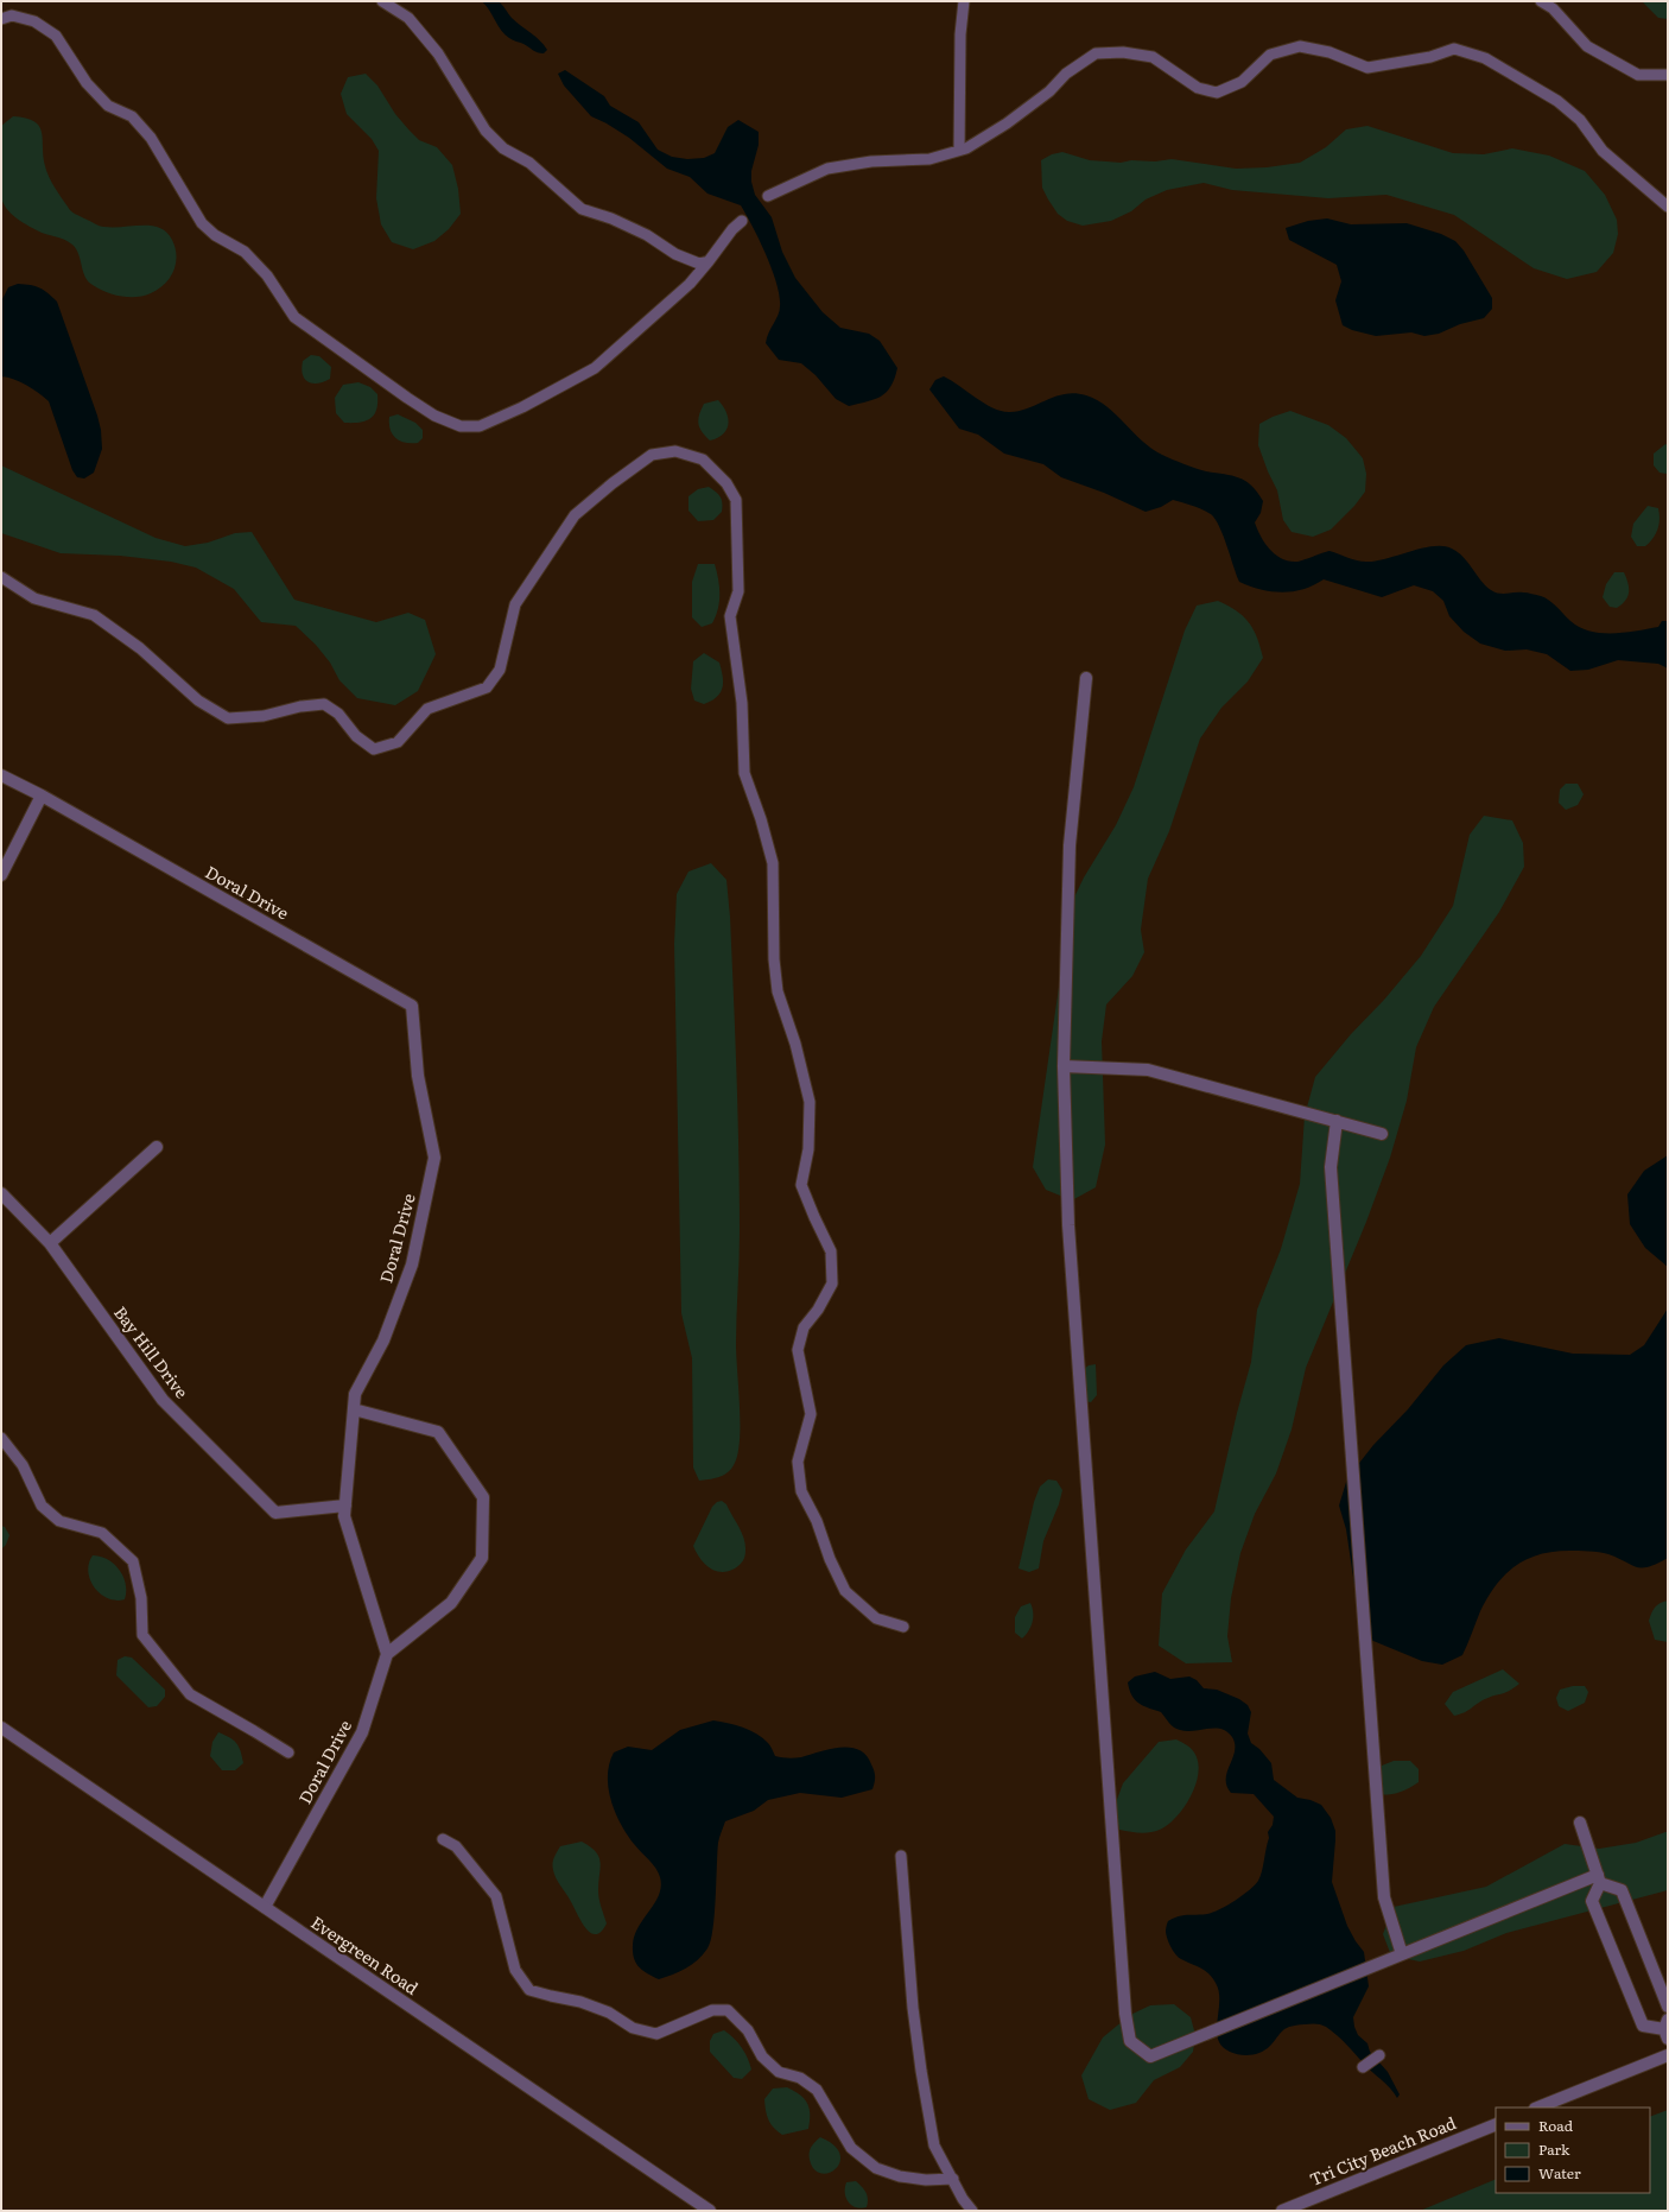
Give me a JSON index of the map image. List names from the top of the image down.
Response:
{
  "streets": {
    "street": [
      "Doral Drive",
      "Bay Hill Drive",
      "Evergreen Road",
      "Tri City Beach Road"
    ]
  },
  "crossings": [
    ["Doral Drive", "Bay Hill Drive"],
    ["Doral Drive", "Evergreen Road"]
  ],
  "legend": ["Road", "Park", "Water"]
}
